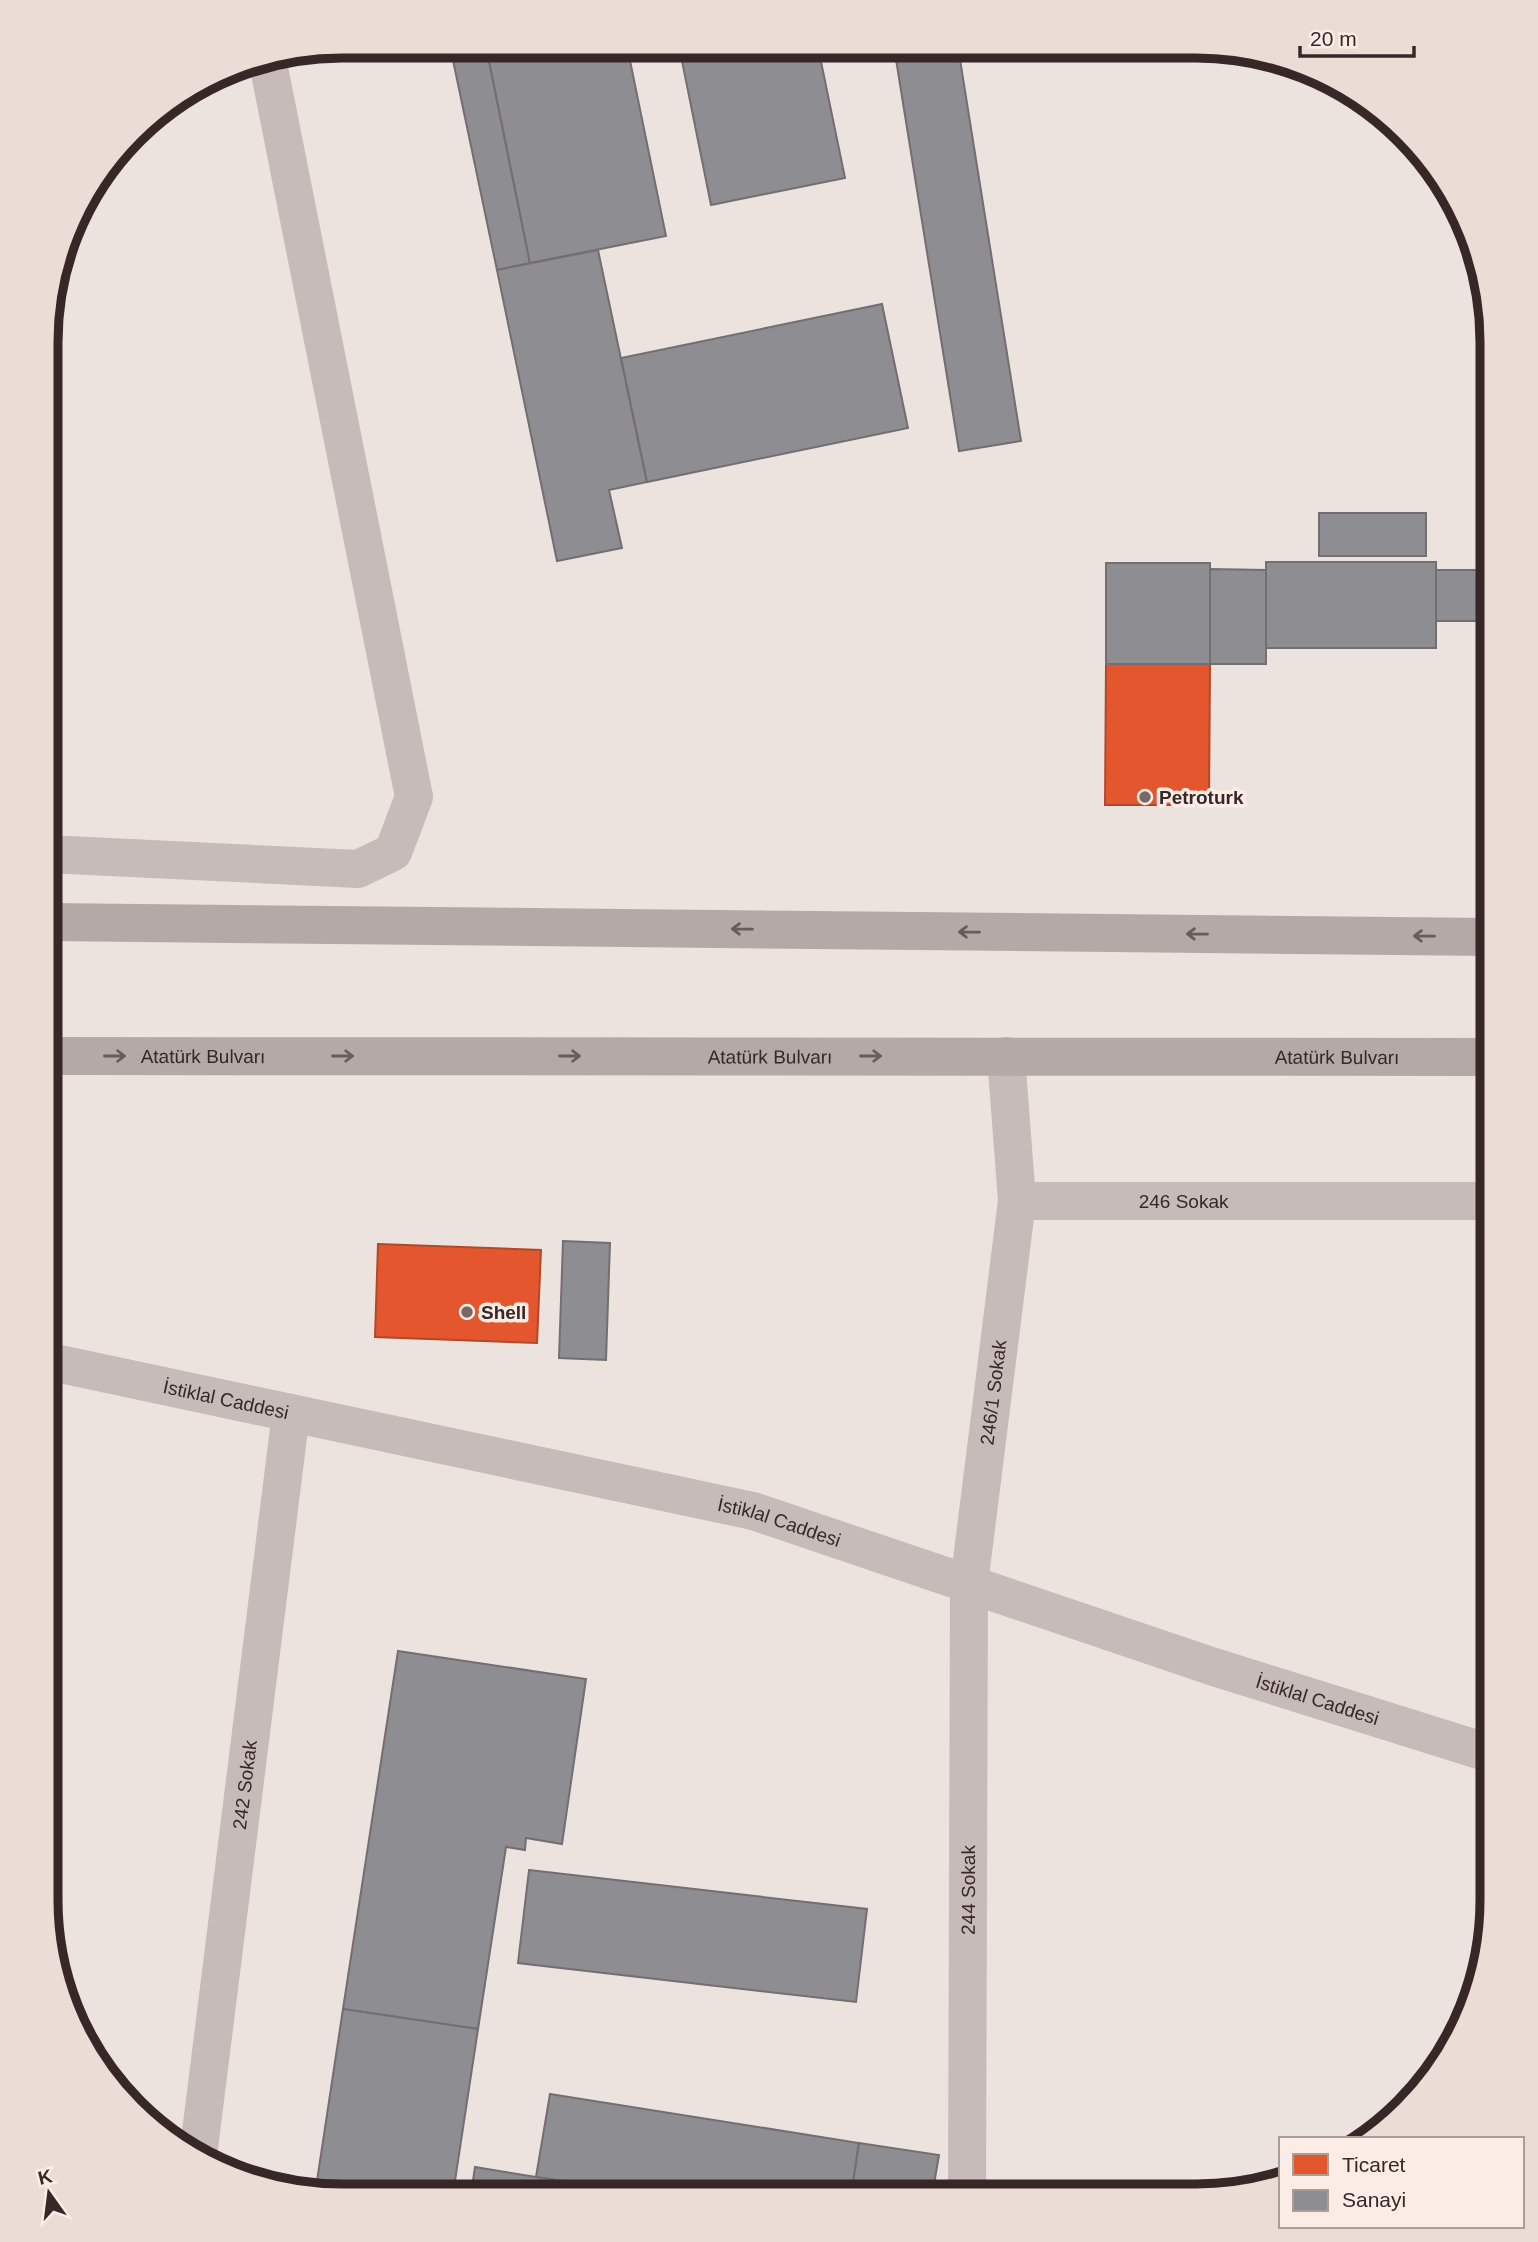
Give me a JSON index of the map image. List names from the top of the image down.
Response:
{
  "streets": {
    "main road": ["Atatürk Bulvarı"],
    "street": [
      "246 Sokak",
      "246/1 Sokak",
      "İstiklal Caddesi",
      "242 Sokak",
      "244 Sokak"
    ]
  },
  "crossings": [
    ["246 Sokak", "246/1 Sokak"],
    ["246/1 Sokak", "İstiklal Caddesi"],
    ["246/1 Sokak", "244 Sokak"],
    ["İstiklal Caddesi", "242 Sokak"],
    ["İstiklal Caddesi", "244 Sokak"]
  ],
  "places": ["Petroturk", "Shell"],
  "legend": ["Ticaret", "Sanayi"],
  "scale_bar": "20 m",
  "north": "top"
}
